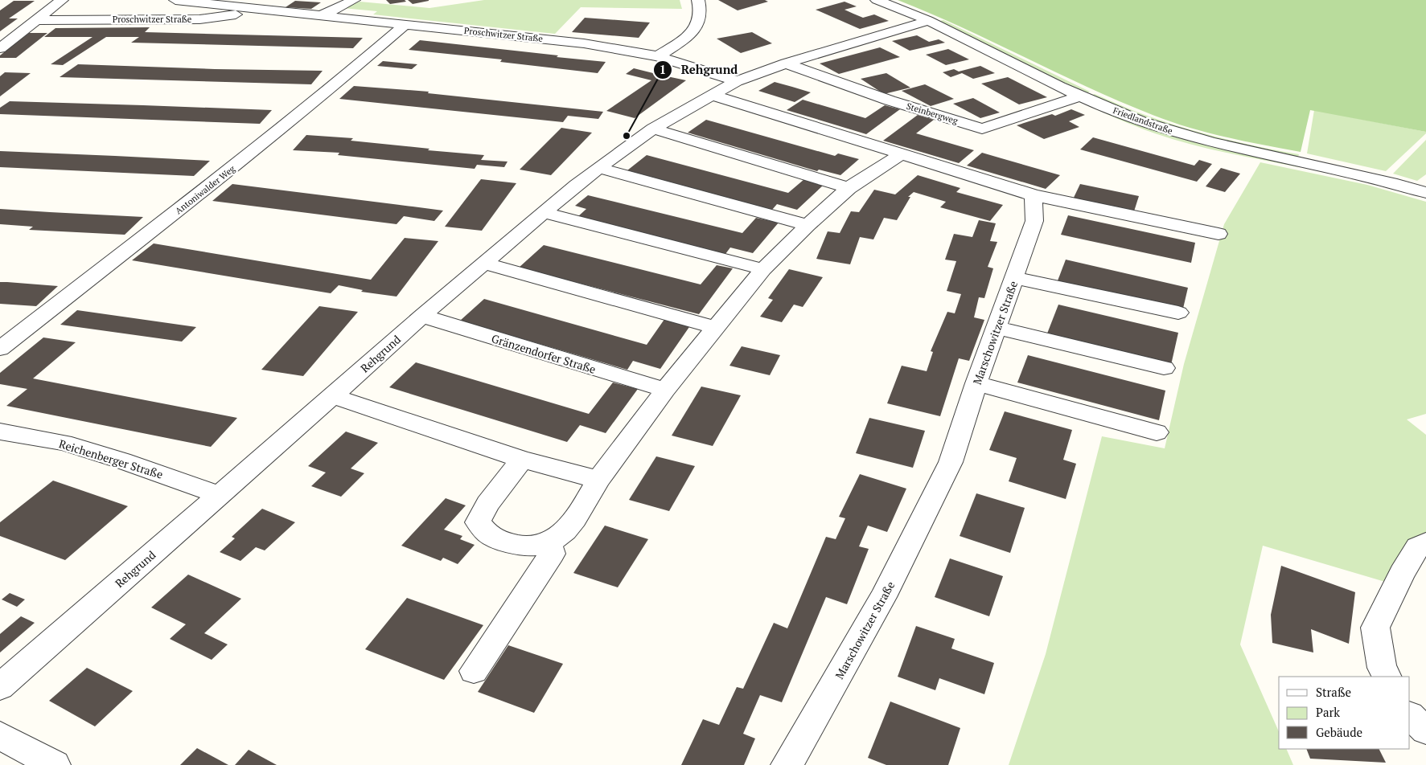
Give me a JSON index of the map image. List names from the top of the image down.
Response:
{
  "streets": {
    "street": [
      "Proschwitzer Straße",
      "Steinbergweg",
      "Friedlandstraße",
      "Antoniwalder Weg",
      "Marschowitzer Straße",
      "Rehgrund",
      "Gränzendorfer Straße",
      "Reichenberger Straße"
    ]
  },
  "crossings": [
    ["Proschwitzer Straße", "Antoniwalder Weg"],
    ["Proschwitzer Straße", "Rehgrund"],
    ["Steinbergweg", "Friedlandstraße"],
    ["Steinbergweg", "Rehgrund"],
    ["Friedlandstraße", "Rehgrund"],
    ["Rehgrund", "Gränzendorfer Straße"],
    ["Rehgrund", "Reichenberger Straße"]
  ],
  "places": ["Rehgrund"],
  "legend": ["Straße", "Park", "Gebäude"]
}
